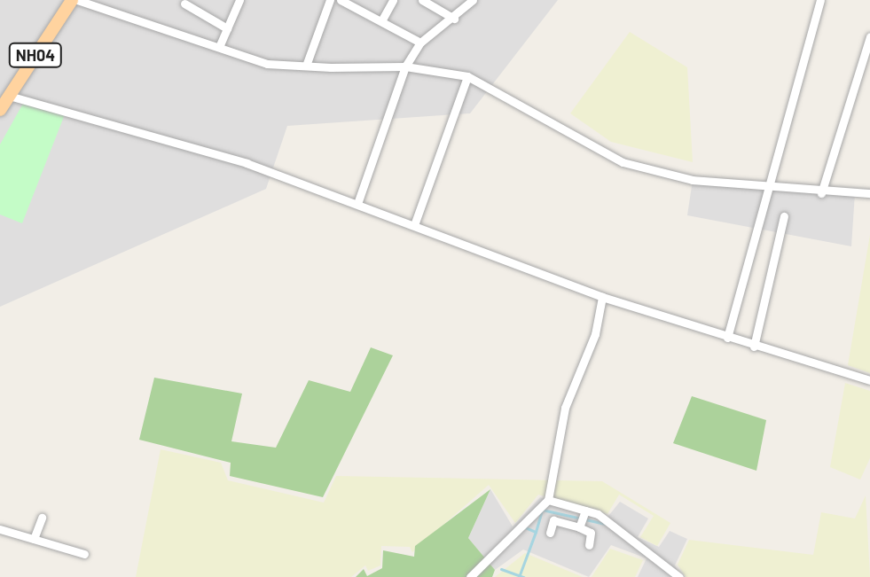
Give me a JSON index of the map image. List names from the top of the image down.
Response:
{
  "streets": {
    "main road": ["NH04"]
  }
}
